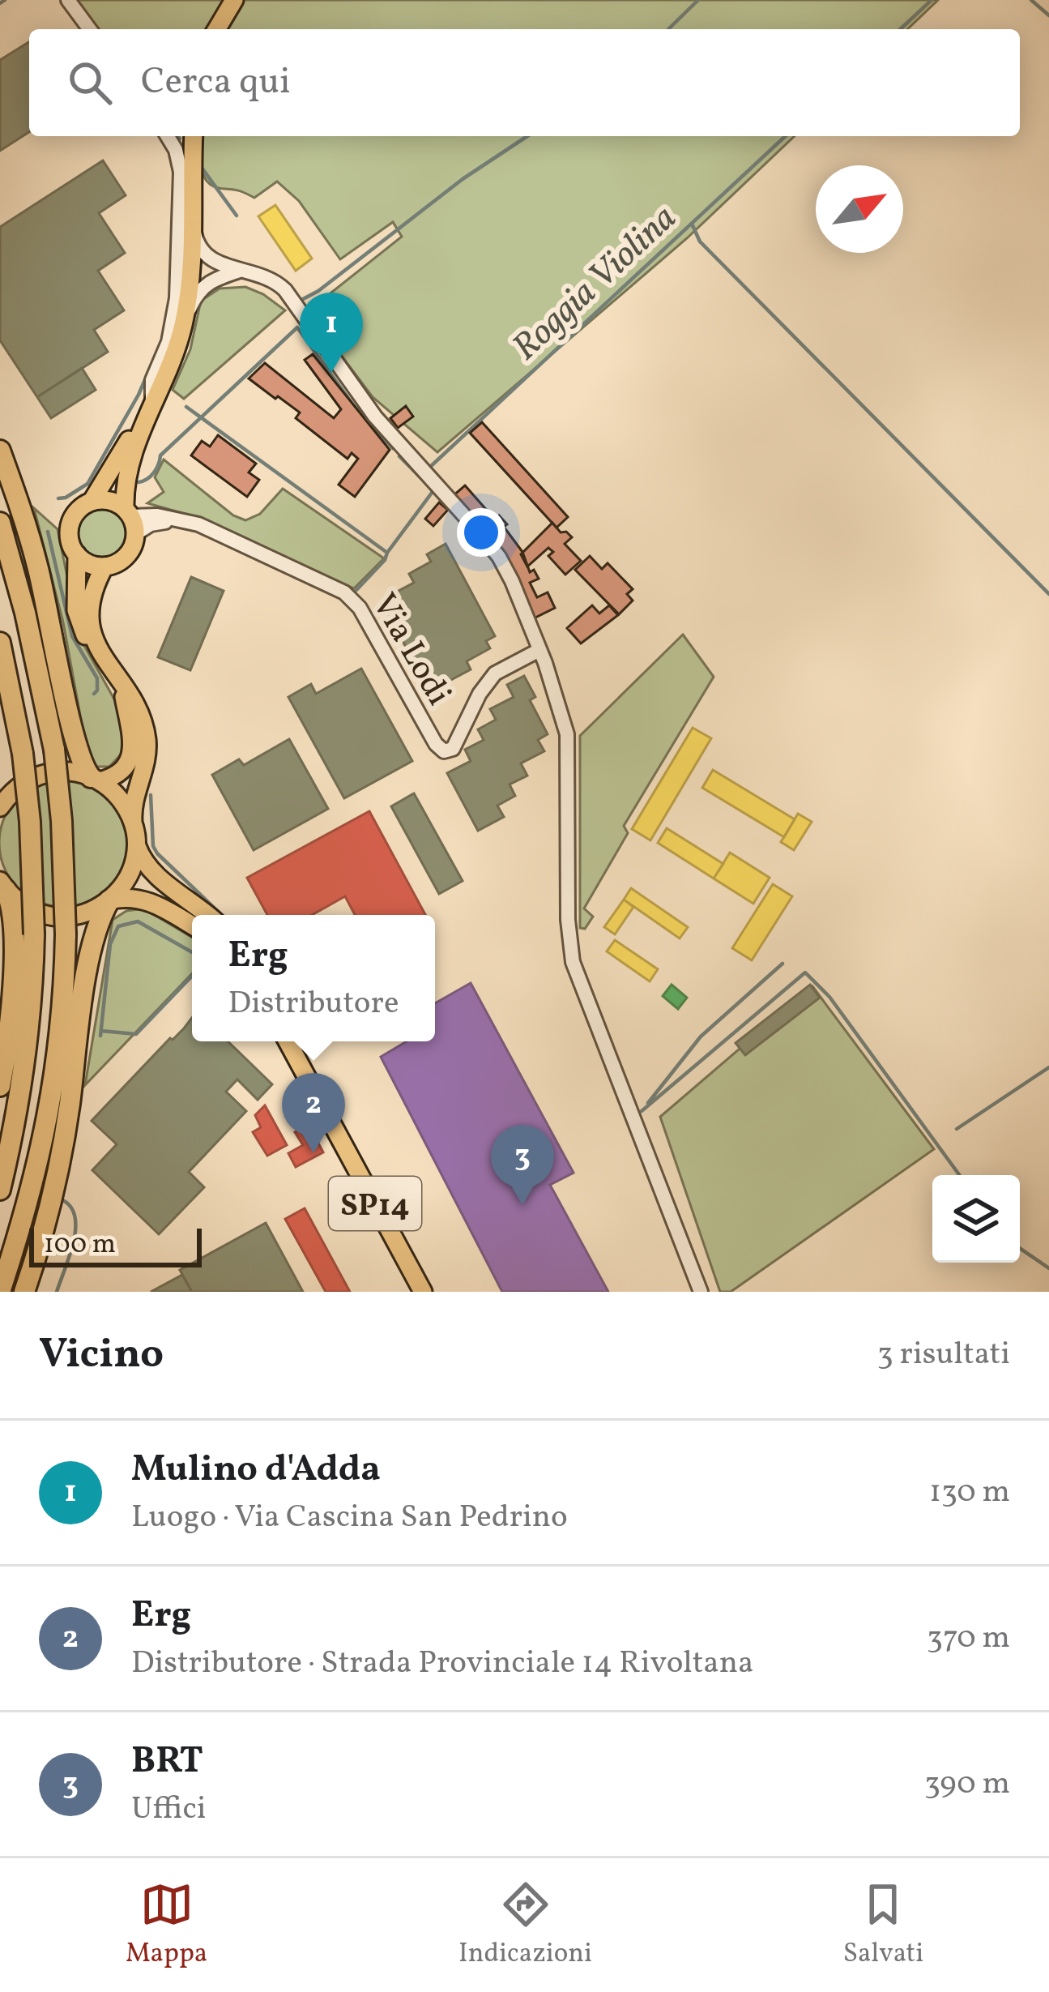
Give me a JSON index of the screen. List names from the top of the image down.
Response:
{
  "streets": {
    "main road": ["SP14"],
    "street": ["Via Lodi"]
  },
  "water": ["Roggia Violina"],
  "scale_bar": "100 m",
  "north": "top right",
  "page": {
    "search": "Cerca qui",
    "pins": ["1", "2", "3"],
    "popup": ["Erg", "Distributore"],
    "scale": "100 m",
    "heading": ["Vicino", "3 risultati"],
    "list": [
      {
        "mark": "1",
        "name": "Mulino d'Adda",
        "note": "Luogo · Via Cascina San Pedrino",
        "value": "130 m"
      },
      {
        "mark": "2",
        "name": "Erg",
        "note": "Distributore · Strada Provinciale 14 Rivoltana",
        "value": "370 m"
      },
      {
        "mark": "3",
        "name": "BRT",
        "note": "Uffici",
        "value": "390 m"
      }
    ],
    "nav": ["Mappa", "Indicazioni", "Salvati"]
  }
}
